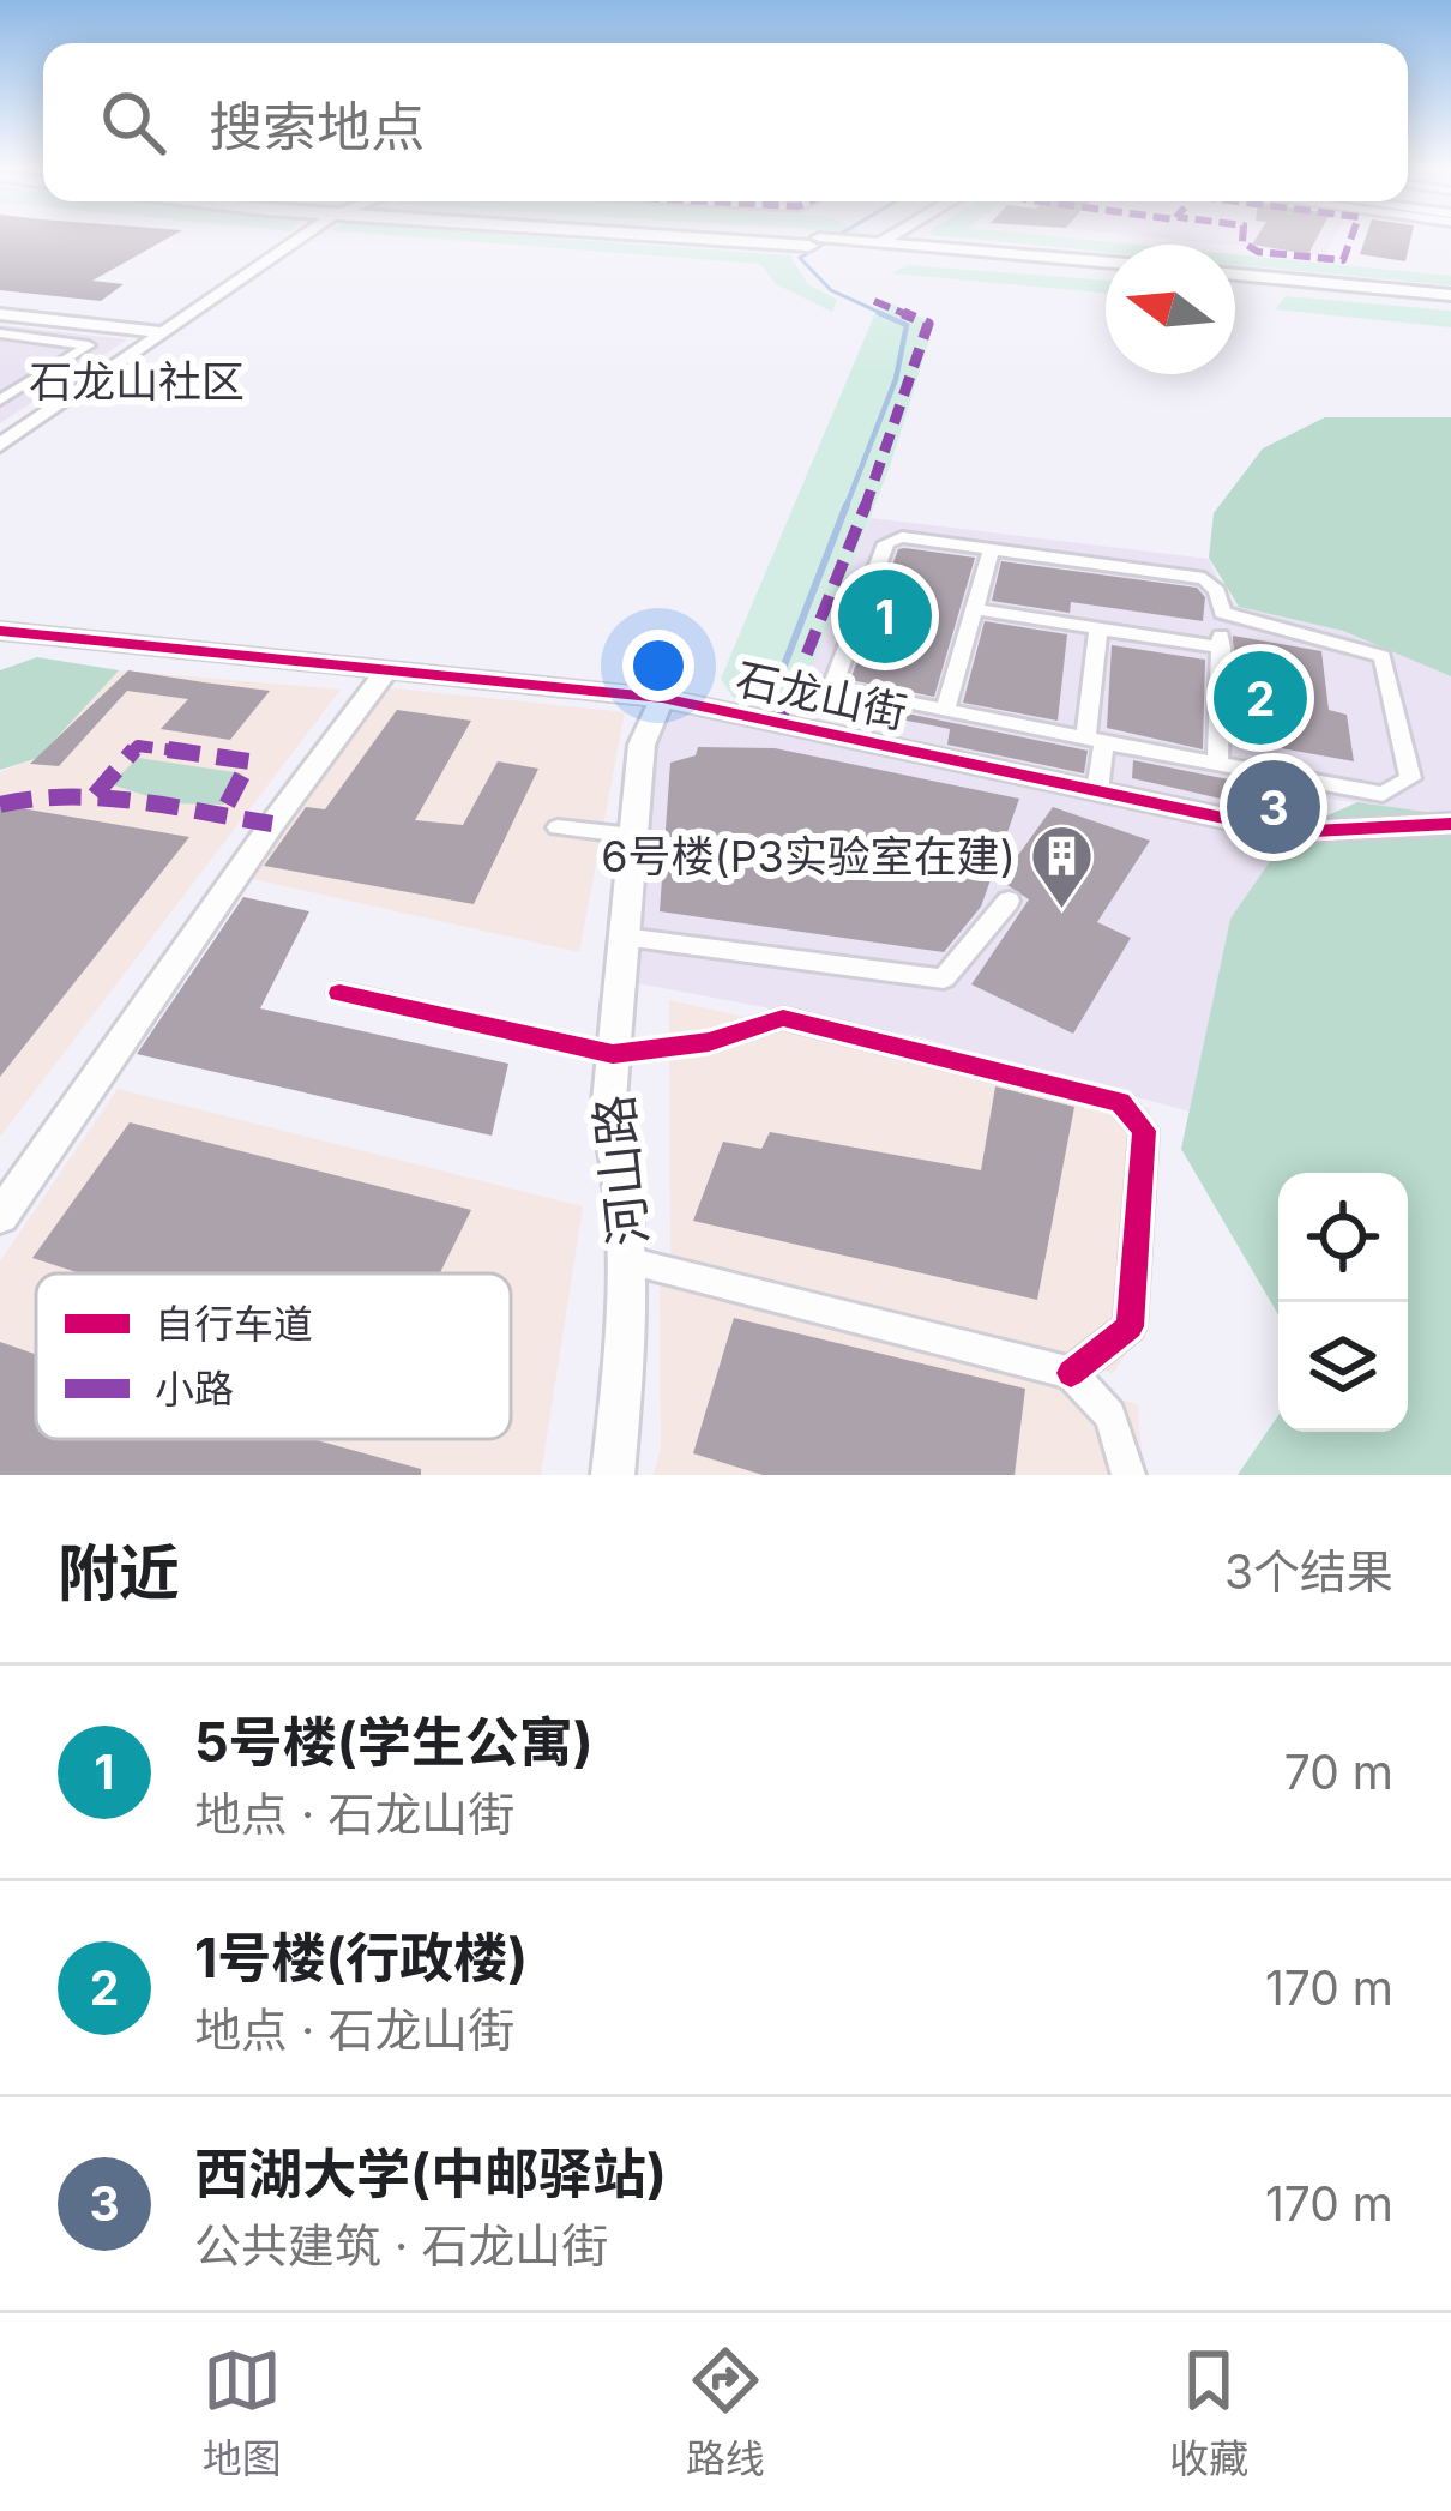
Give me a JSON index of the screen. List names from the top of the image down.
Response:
{
  "streets": {
    "street": ["石龙山街", "河山路"]
  },
  "crossings": [
    ["石龙山街", "河山路"]
  ],
  "districts": ["石龙山社区"],
  "places": {
    "building": ["6号楼(P3实验室在建)"]
  },
  "legend": ["自行车道", "小路"],
  "north": "left",
  "page": {
    "search": "搜索地点",
    "pins": ["1", "2", "3"],
    "heading": ["附近", "3个结果"],
    "list": [
      {
        "mark": "1",
        "name": "5号楼(学生公寓)",
        "note": "地点 · 石龙山街",
        "value": "70 m"
      },
      {
        "mark": "2",
        "name": "1号楼(行政楼)",
        "note": "地点 · 石龙山街",
        "value": "170 m"
      },
      {
        "mark": "3",
        "name": "西湖大学(中邮驿站)",
        "note": "公共建筑 · 石龙山街",
        "value": "170 m"
      }
    ],
    "nav": ["地图", "路线", "收藏"]
  }
}
